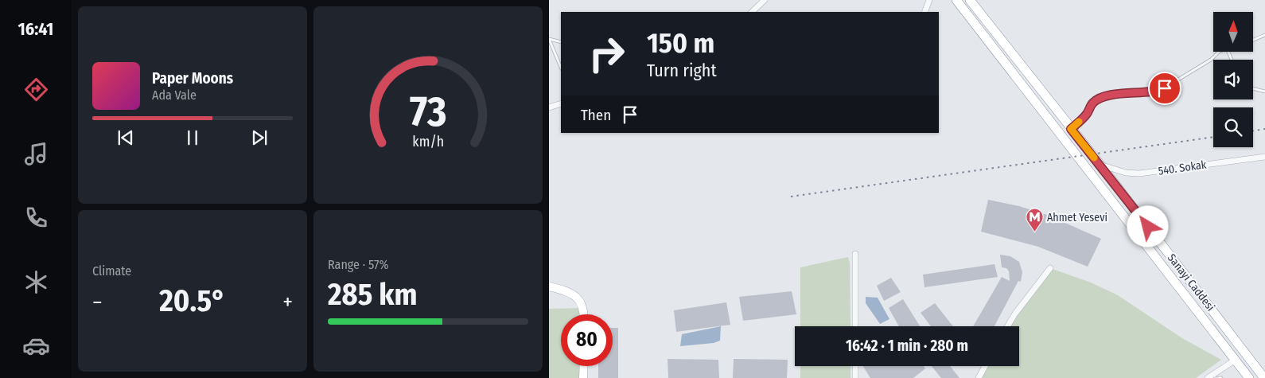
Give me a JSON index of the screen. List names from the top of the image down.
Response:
{
  "streets": {
    "highway": ["Sanayi Caddesi"],
    "street": ["540. Sokak"]
  },
  "crossings": [
    ["540. Sokak", "Sanayi Caddesi"]
  ],
  "places": {
    "metro station": ["Ahmet Yesevi"]
  },
  "north": "top",
  "page": {
    "tabs": "16:41",
    "turn": ["150 m", "Turn right"],
    "song": ["Paper Moons", "Ada Vale"],
    "then": "Then",
    "tile": [
      "Climate",
      ["Range · 57%", "285 km"]
    ],
    "heat": ["−", "20.5°", "+"],
    "limit": "80",
    "trip": "16:42 · 1 min · 280 m",
    "gauge": ["73", "km/h"]
  }
}
